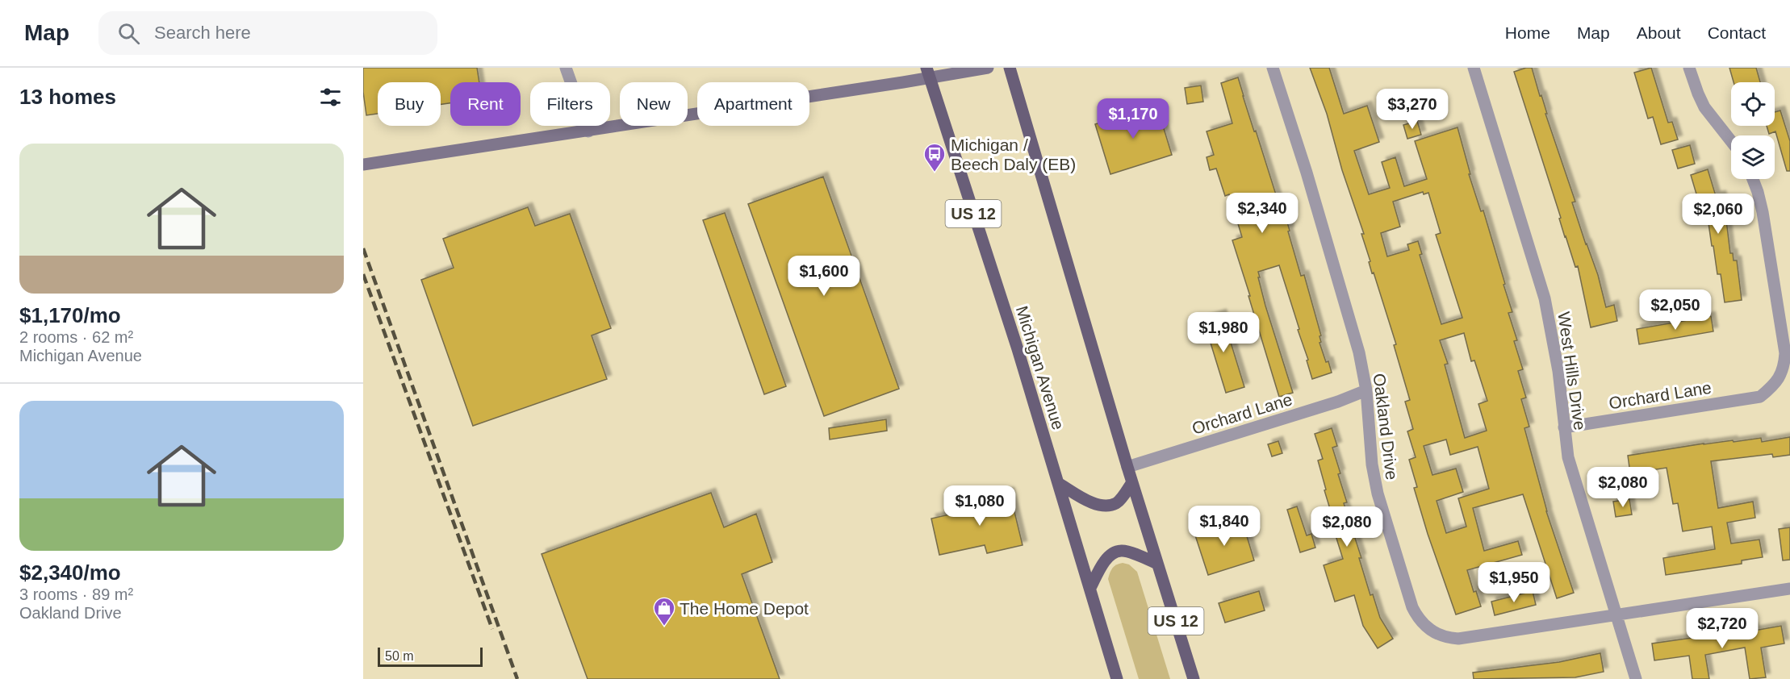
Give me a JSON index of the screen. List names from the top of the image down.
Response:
{
  "streets": {
    "main road": ["US 12", "Michigan Avenue"],
    "street": ["West Hills Drive", "Orchard Lane", "Oakland Drive"]
  },
  "crossings": [
    ["US 12", "Orchard Lane"],
    ["West Hills Drive", "Orchard Lane"],
    ["West Hills Drive", "Oakland Drive"],
    ["Orchard Lane", "Oakland Drive"]
  ],
  "places": {
    "bus stop": ["Michigan / Beech Daly (EB)"],
    "shop": ["The Home Depot"]
  },
  "scale_bar": "50 m",
  "page": {
    "header": "Map",
    "search": "Search here",
    "nav": [
      "Home",
      "Map",
      "About",
      "Contact"
    ],
    "heading": "13 homes",
    "chip": [
      "Buy",
      "Rent",
      "Filters",
      "New",
      "Apartment"
    ],
    "price": [
      "$3,270",
      "$1,170",
      "$2,340",
      "$2,060",
      "$1,600",
      "$2,050",
      "$1,980",
      "$2,080",
      "$1,080",
      "$1,840",
      "$2,080",
      "$1,950",
      "$2,720"
    ],
    "list": [
      {
        "name": "$1,170/mo",
        "note": "2 rooms · 62 m² · Michigan Avenue"
      },
      {
        "name": "$2,340/mo",
        "note": "3 rooms · 89 m² · Oakland Drive"
      }
    ],
    "scale": "50 m"
  }
}
